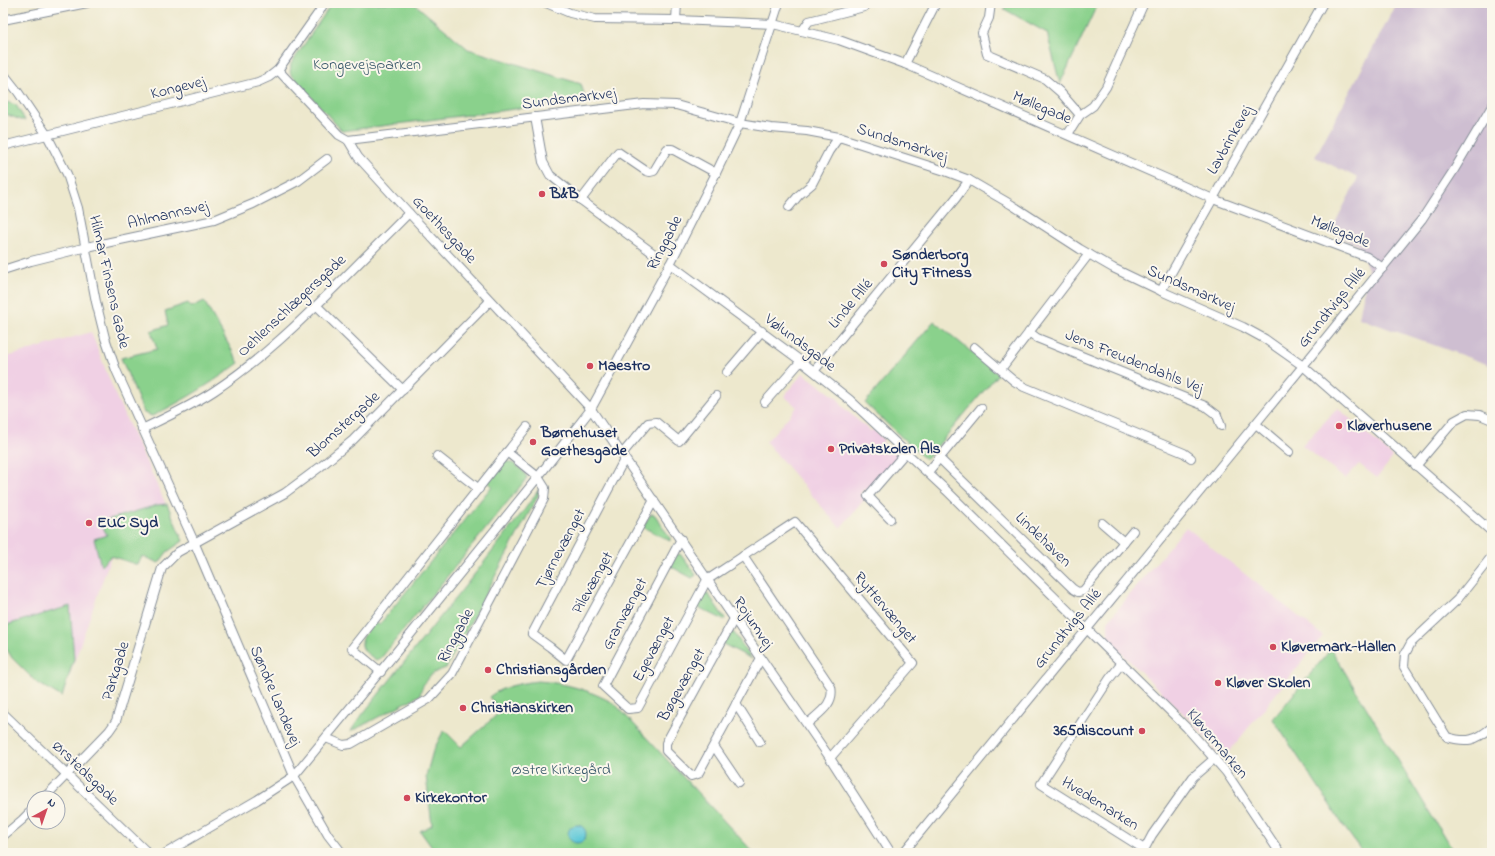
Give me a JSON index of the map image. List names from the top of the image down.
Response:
{
  "streets": {
    "street": [
      "Kongevej",
      "Sundsmarkvej",
      "Møllegade",
      "Lavbrinkevej",
      "Ahlmannsvej",
      "Goethesgade",
      "Ringgade",
      "Hilmar Finsens Gade",
      "Linde Allé",
      "Oehlenschlægersgade",
      "Grundtvigs Allé",
      "Vølundsgade",
      "Jens Freudendahls Vej",
      "Blomstergade",
      "Lindehaven",
      "Tjørnevænget",
      "Pilevænget",
      "Ryttervænget",
      "Granvænget",
      "Rojumvej",
      "Egevænget",
      "Parkgade",
      "Bøgevænget",
      "Søndre Landevej",
      "Kløvermarken",
      "Ørstedsgade",
      "Hvedemarken"
    ]
  },
  "crossings": [
    ["Kongevej", "Goethesgade"],
    ["Kongevej", "Hilmar Finsens Gade"],
    ["Sundsmarkvej", "Lavbrinkevej"],
    ["Sundsmarkvej", "Goethesgade"],
    ["Sundsmarkvej", "Ringgade"],
    ["Sundsmarkvej", "Linde Allé"],
    ["Sundsmarkvej", "Grundtvigs Allé"],
    ["Møllegade", "Lavbrinkevej"],
    ["Møllegade", "Ringgade"],
    ["Møllegade", "Grundtvigs Allé"],
    ["Ahlmannsvej", "Hilmar Finsens Gade"],
    ["Goethesgade", "Ringgade"],
    ["Goethesgade", "Oehlenschlægersgade"],
    ["Goethesgade", "Blomstergade"],
    ["Goethesgade", "Rojumvej"],
    ["Ringgade", "Vølundsgade"],
    ["Ringgade", "Rojumvej"],
    ["Ringgade", "Søndre Landevej"],
    ["Hilmar Finsens Gade", "Oehlenschlægersgade"],
    ["Hilmar Finsens Gade", "Blomstergade"],
    ["Hilmar Finsens Gade", "Parkgade"],
    ["Hilmar Finsens Gade", "Søndre Landevej"],
    ["Linde Allé", "Vølundsgade"],
    ["Grundtvigs Allé", "Vølundsgade"],
    ["Grundtvigs Allé", "Kløvermarken"],
    ["Vølundsgade", "Kløvermarken"],
    ["Blomstergade", "Parkgade"],
    ["Blomstergade", "Søndre Landevej"],
    ["Tjørnevænget", "Pilevænget"],
    ["Tjørnevænget", "Rojumvej"],
    ["Pilevænget", "Rojumvej"],
    ["Ryttervænget", "Rojumvej"],
    ["Ryttervænget", "Egevænget"],
    ["Granvænget", "Rojumvej"],
    ["Granvænget", "Egevænget"],
    ["Rojumvej", "Egevænget"],
    ["Rojumvej", "Bøgevænget"],
    ["Parkgade", "Søndre Landevej"],
    ["Parkgade", "Ørstedsgade"],
    ["Kløvermarken", "Hvedemarken"]
  ],
  "parks": ["Kongevejsparken", "Østre Kirkegård"],
  "places": [
    "B&B",
    "Sønderborg City Fitness",
    "Maestro",
    "Kløverhusene",
    "Børnehuset Goethesgade",
    "Privatskolen Als",
    "EUC Syd",
    "Kløvermark-Hallen",
    "Christiansgården",
    "Kløver Skolen",
    "Christianskirken",
    "365discount",
    "Kirkekontor"
  ],
  "north": "top right"
}
